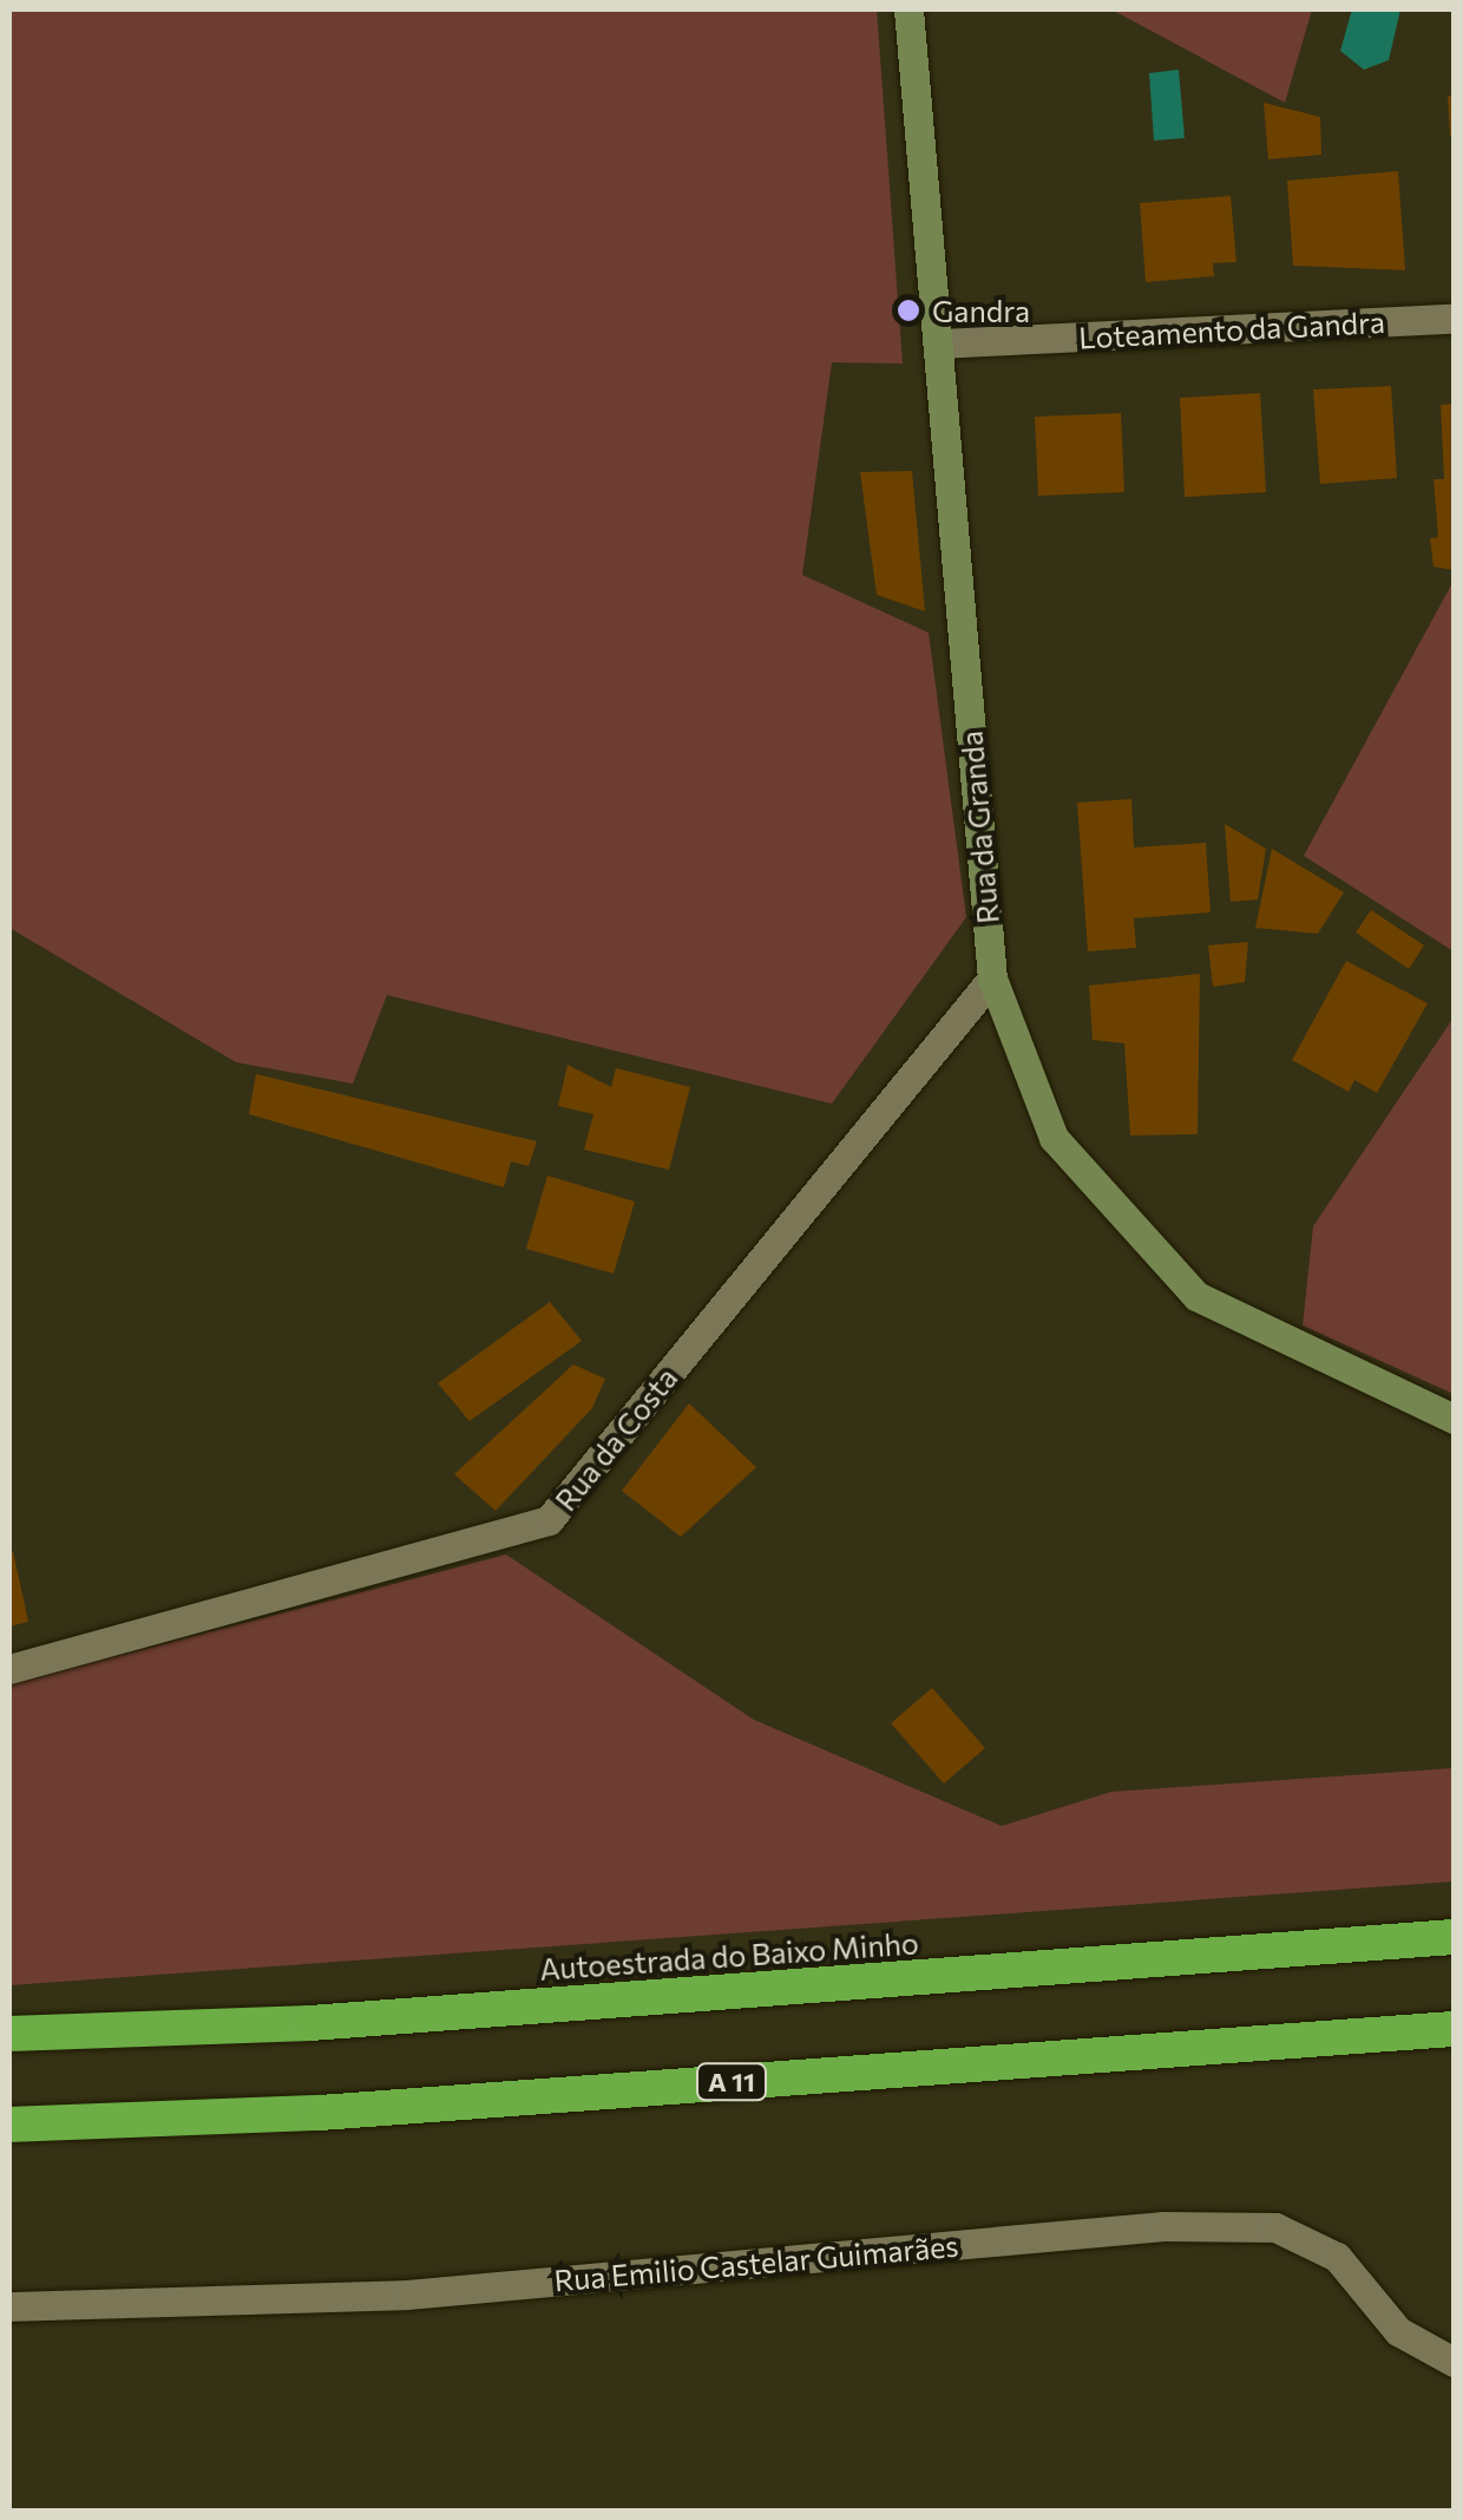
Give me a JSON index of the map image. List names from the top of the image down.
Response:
{
  "streets": {
    "highway": ["Autoestrada do Baixo Minho", "A 11"],
    "street": [
      "Loteamento da Gandra",
      "Rua da Granda",
      "Rua da Costa",
      "Rua Emilio Castelar Guimarães"
    ]
  },
  "crossings": [
    ["Loteamento da Gandra", "Rua da Granda"],
    ["Rua da Granda", "Rua da Costa"]
  ],
  "places": ["Gandra"]
}
